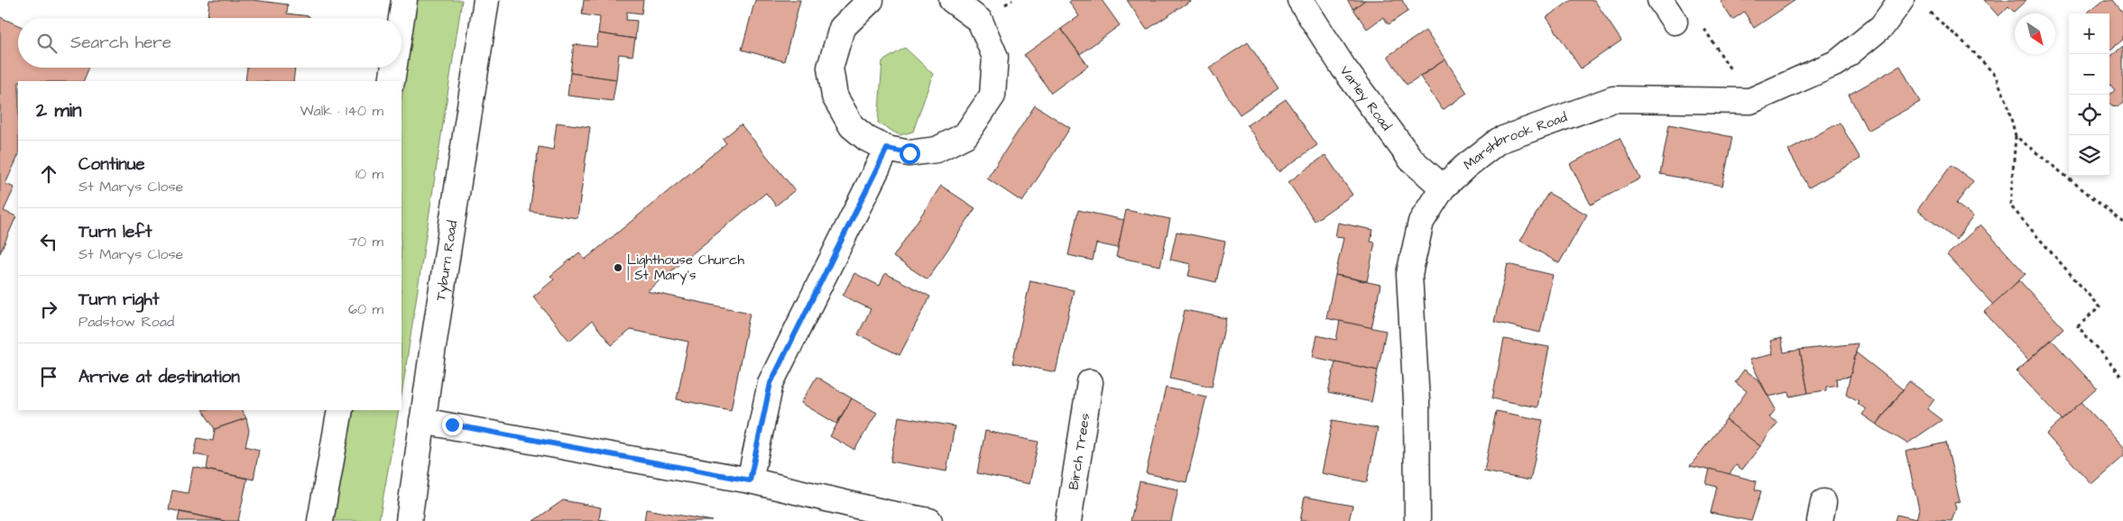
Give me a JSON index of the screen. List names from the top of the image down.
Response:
{
  "streets": {
    "street": [
      "Varley Road",
      "Marshbrook Road",
      "Tyburn Road",
      "Birch Trees"
    ]
  },
  "crossings": [
    ["Varley Road", "Marshbrook Road"]
  ],
  "places": ["Lighthouse Church | St Mary's"],
  "north": "bottom right",
  "page": {
    "map_buttons": ["+", "−"],
    "search": "Search here",
    "heading": ["2 min", "Walk · 140 m"],
    "list": [
      ["Continue", "St Marys Close", "10 m"],
      ["Turn left", "St Marys Close", "70 m"],
      ["Turn right", "Padstow Road", "60 m"],
      "Arrive at destination"
    ]
  }
}
